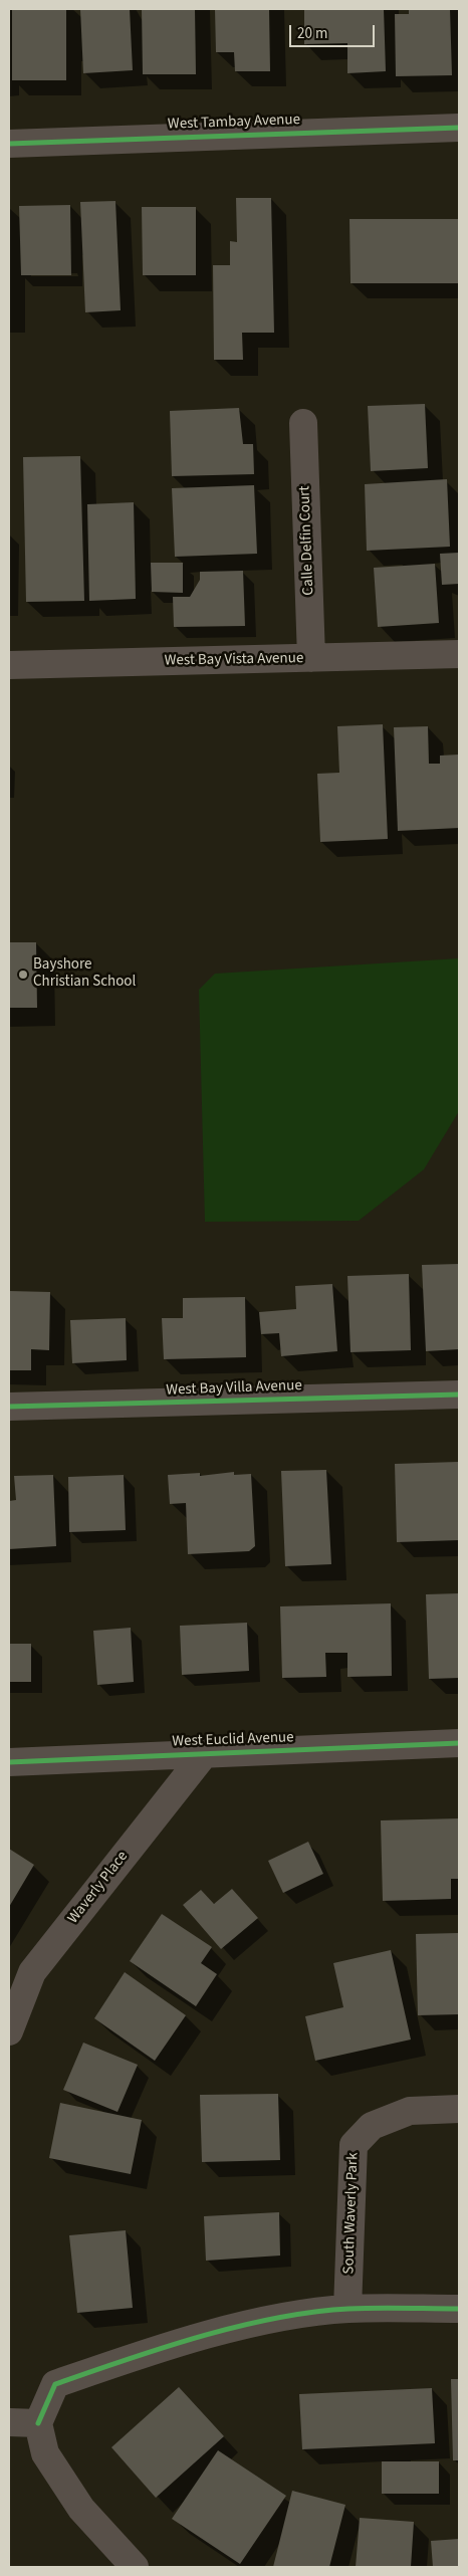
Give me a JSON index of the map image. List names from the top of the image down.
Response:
{
  "streets": {
    "street": [
      "West Tambay Avenue",
      "Calle Delfin Court",
      "West Bay Vista Avenue",
      "West Bay Villa Avenue",
      "West Euclid Avenue",
      "Waverly Place",
      "South Waverly Park"
    ]
  },
  "crossings": [
    ["Calle Delfin Court", "West Bay Vista Avenue"],
    ["West Euclid Avenue", "Waverly Place"]
  ],
  "places": ["Bayshore Christian School"],
  "scale_bar": "20 m"
}
